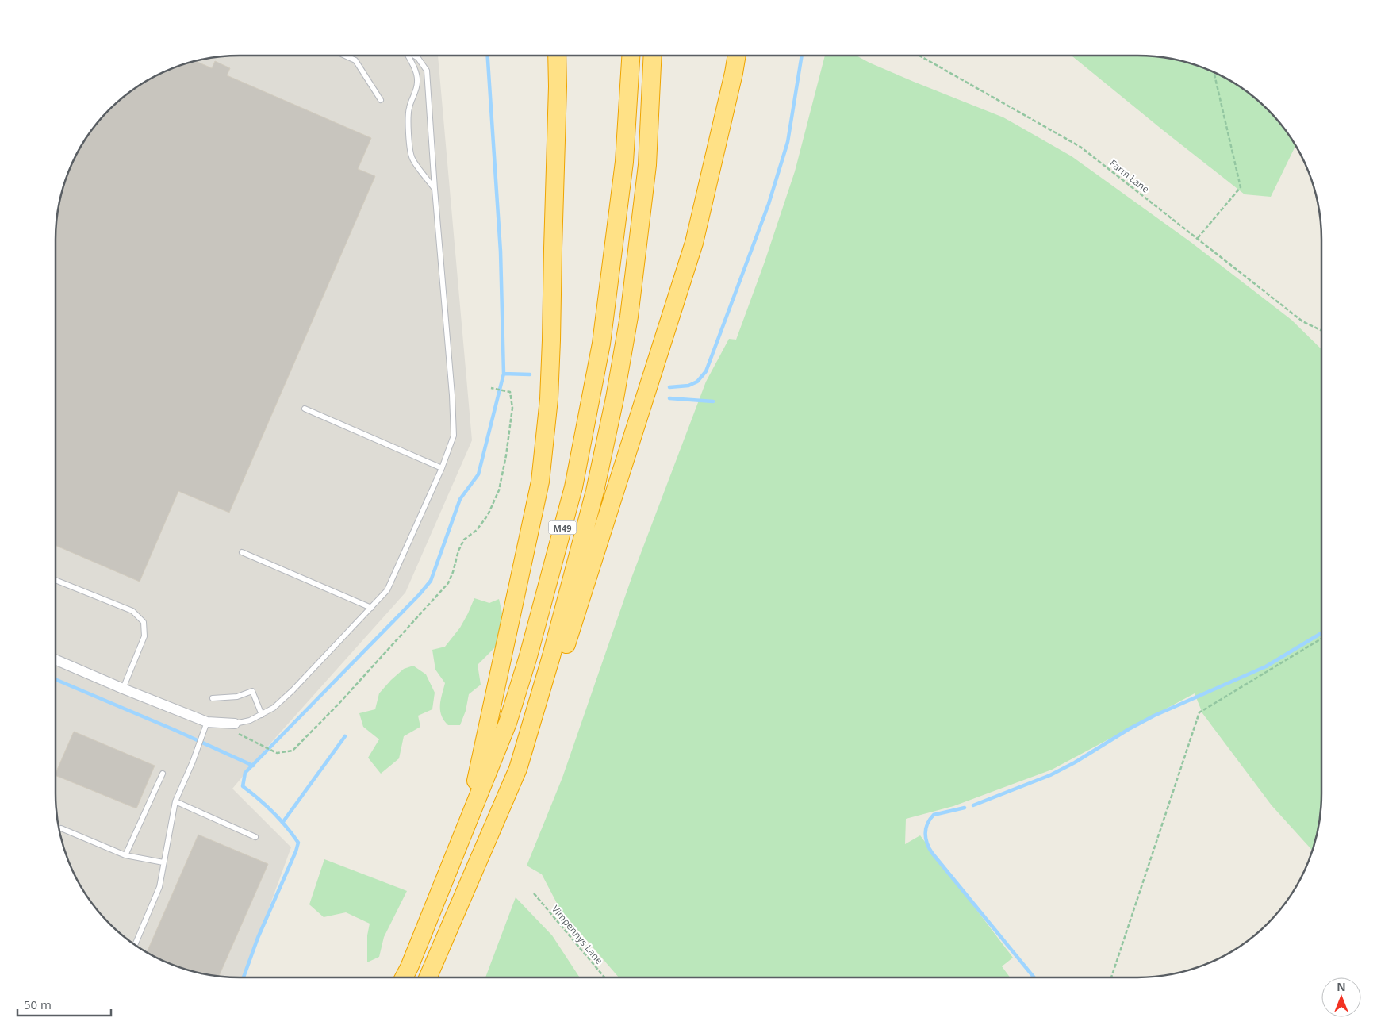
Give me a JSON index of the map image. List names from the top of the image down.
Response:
{
  "streets": {
    "highway": ["M49"],
    "path": ["Farm Lane", "Vimpennys Lane"]
  },
  "scale_bar": "50 m",
  "north": "top"
}
